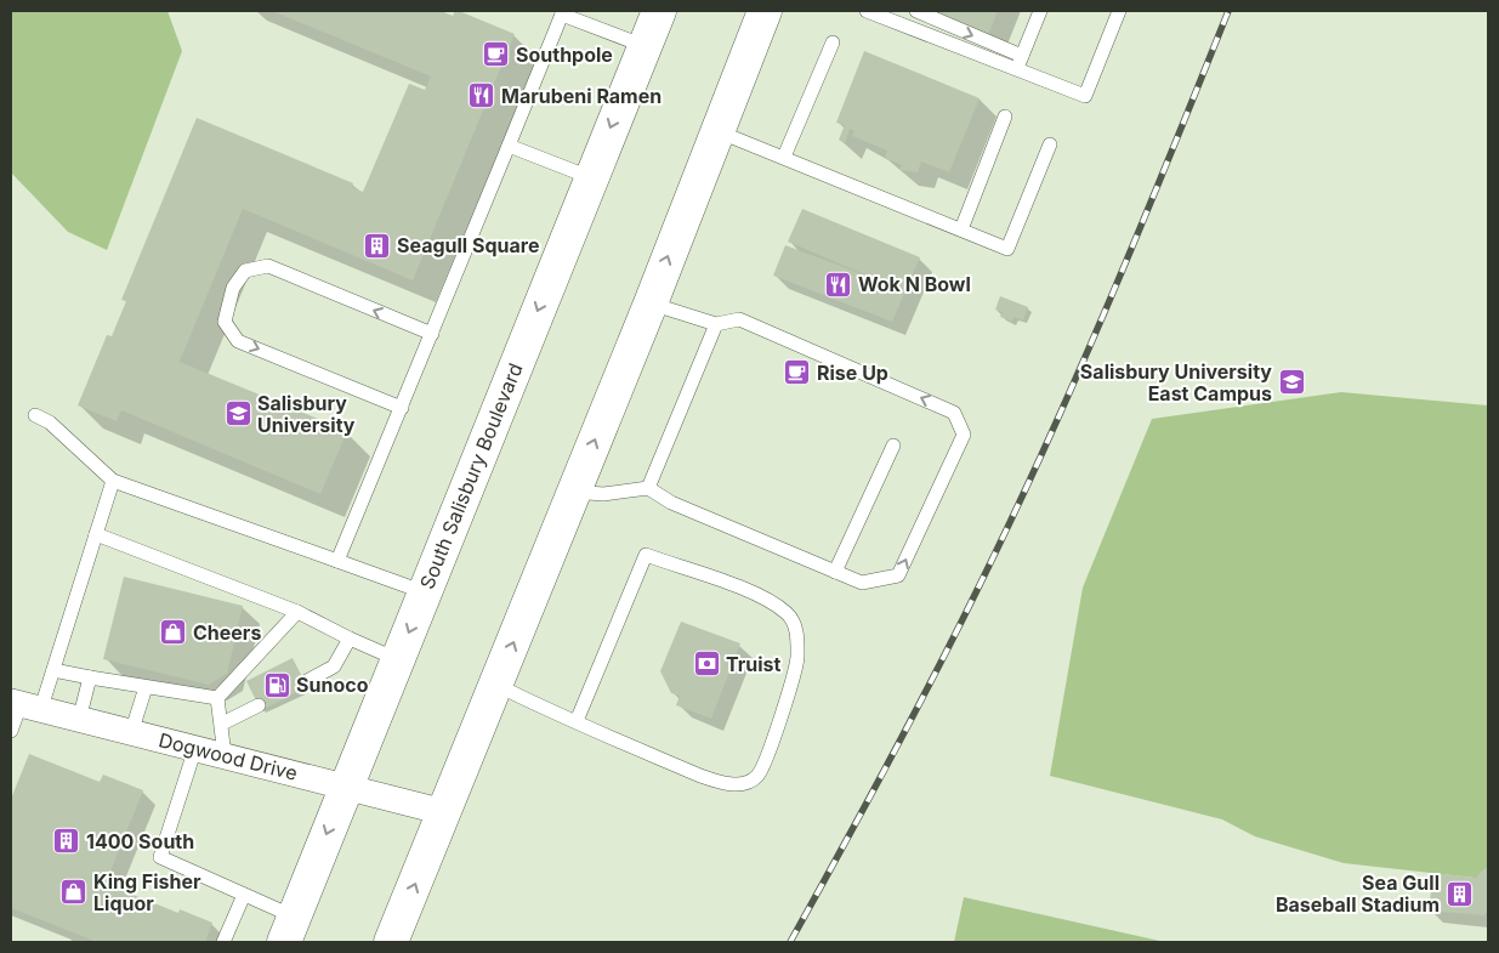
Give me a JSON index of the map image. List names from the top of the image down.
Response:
{
  "streets": {
    "main road": ["South Salisbury Boulevard"],
    "street": ["Dogwood Drive"]
  },
  "crossings": [
    ["South Salisbury Boulevard", "Dogwood Drive"]
  ],
  "places": {
    "cafe": ["Southpole", "Rise Up"],
    "restaurant": ["Marubeni Ramen", "Wok N Bowl"],
    "building": ["Seagull Square", "1400 South", "Sea Gull Baseball Stadium"],
    "school or university": ["Salisbury University East Campus", "Salisbury University"],
    "shop": ["Cheers", "King Fisher Liquor"],
    "bank": ["Truist"],
    "fuel station": ["Sunoco"]
  }
}
